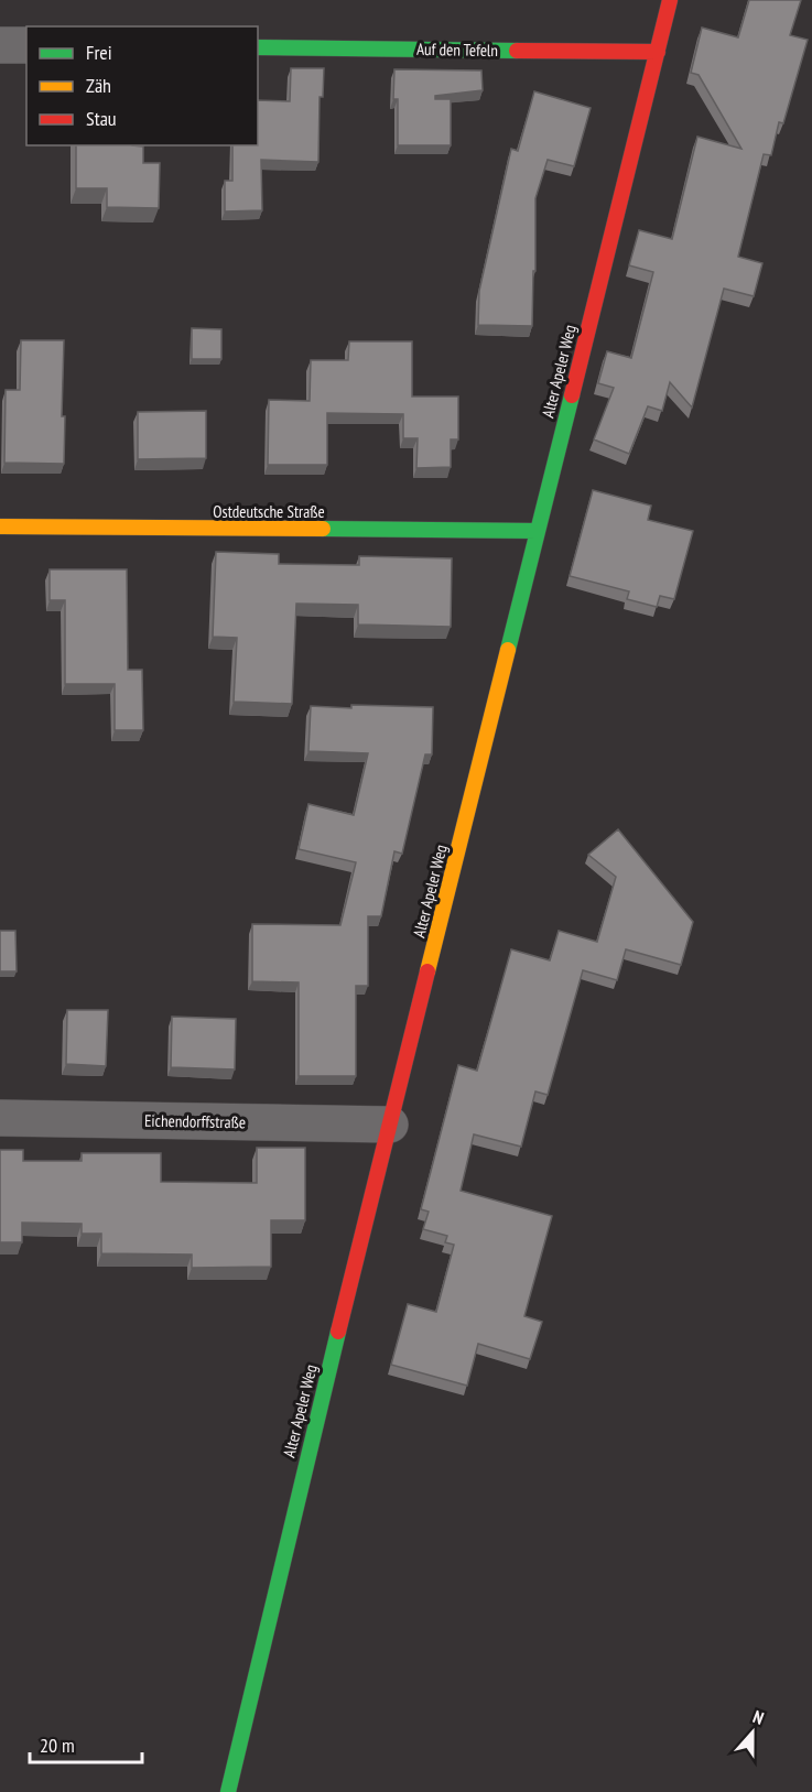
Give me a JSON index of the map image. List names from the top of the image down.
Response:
{
  "streets": {
    "street": [
      "Auf den Tefeln",
      "Alter Apeler Weg",
      "Ostdeutsche Straße",
      "Eichendorffstraße"
    ]
  },
  "crossings": [
    ["Auf den Tefeln", "Alter Apeler Weg"],
    ["Alter Apeler Weg", "Ostdeutsche Straße"],
    ["Alter Apeler Weg", "Eichendorffstraße"]
  ],
  "legend": ["Frei", "Zäh", "Stau"],
  "scale_bar": "20 m",
  "north": "top"
}
